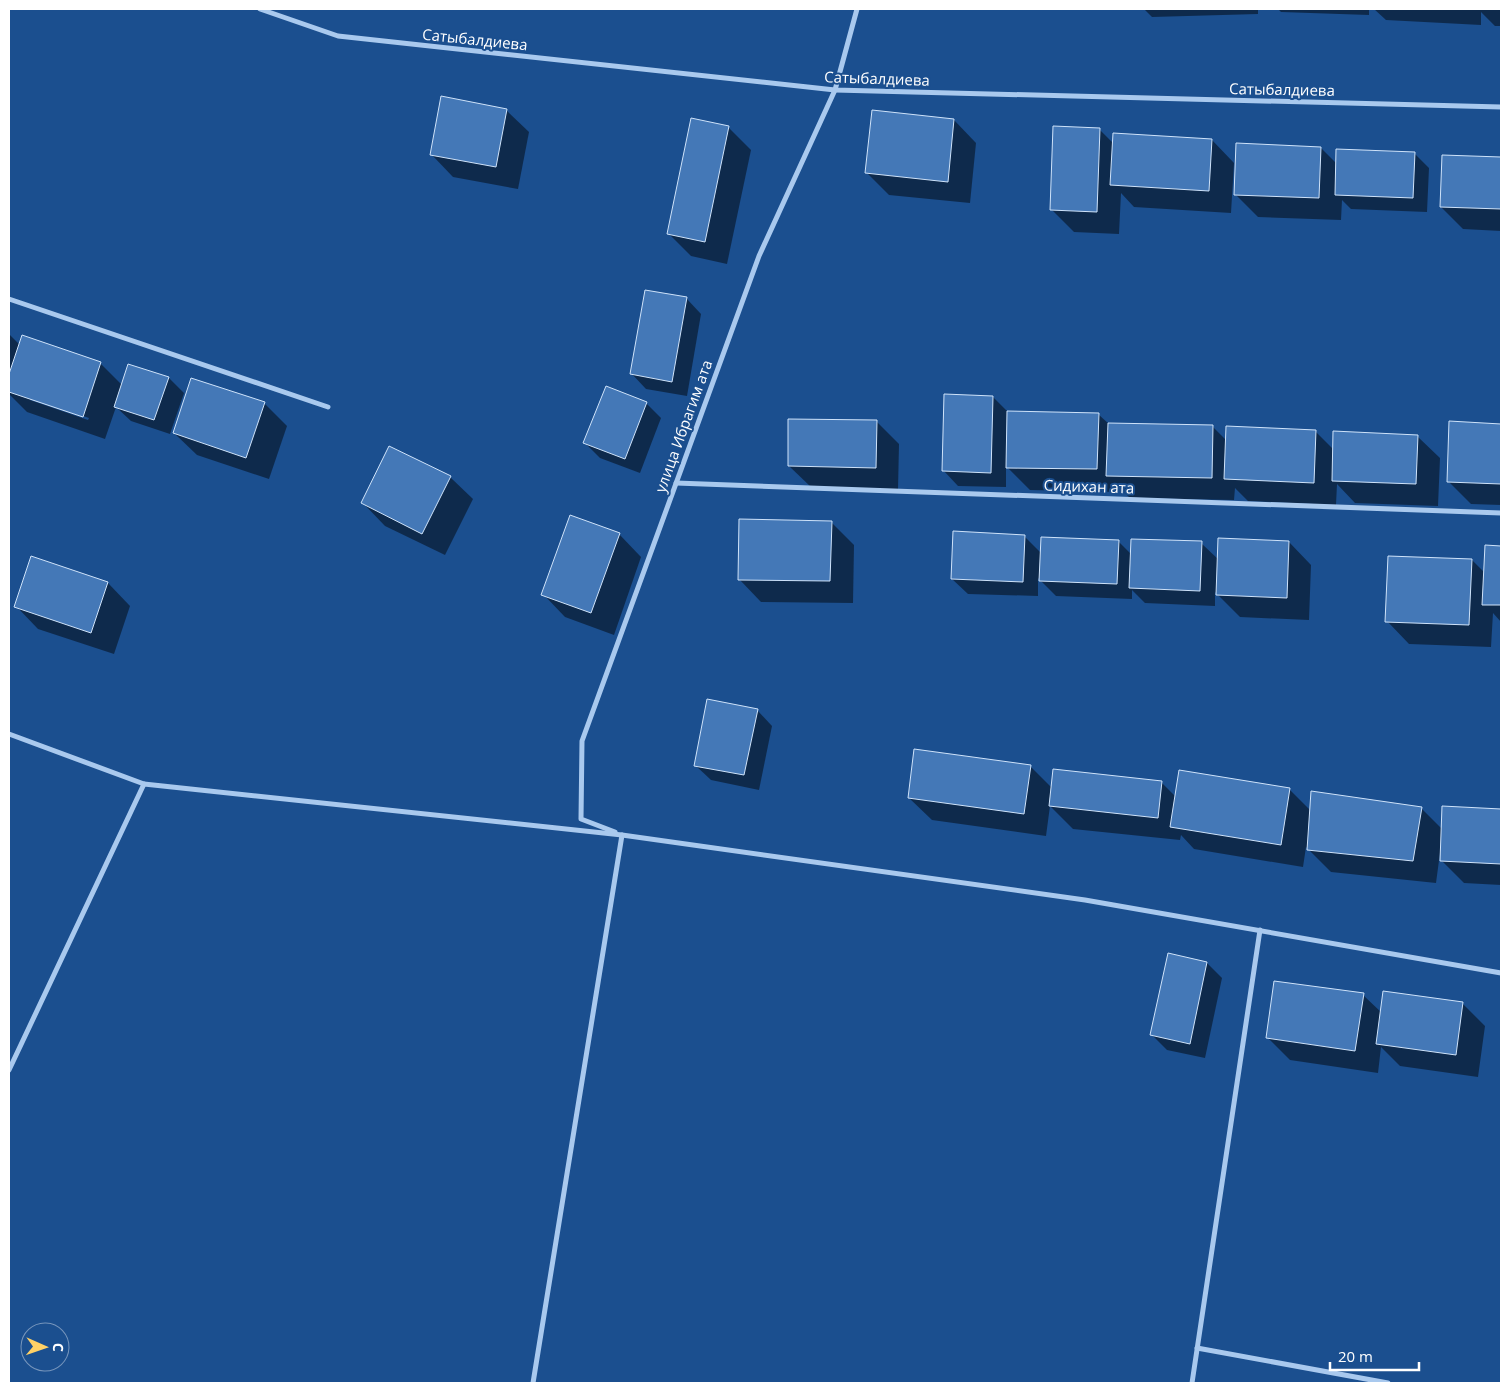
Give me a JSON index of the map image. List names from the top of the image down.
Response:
{
  "streets": {
    "street": ["Сатыбалдиева", "улица Ибрагим ата", "Сидихан ата"]
  },
  "crossings": [
    ["Сатыбалдиева", "улица Ибрагим ата"],
    ["улица Ибрагим ата", "Сидихан ата"]
  ],
  "scale_bar": "20 m",
  "north": "right"
}
